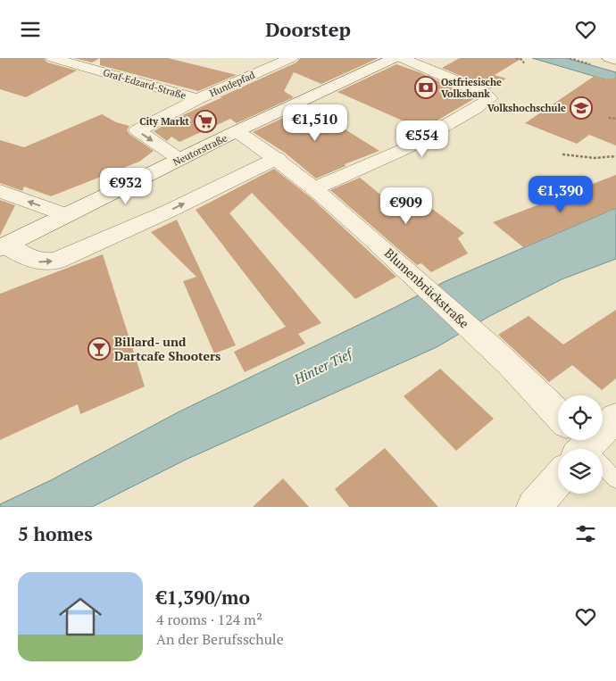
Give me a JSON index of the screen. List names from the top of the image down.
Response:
{
  "streets": {
    "street": [
      "Graf-Edzard-Straße",
      "Hundepfad",
      "Neutorstraße",
      "Blumenbrückstraße"
    ]
  },
  "crossings": [
    ["Graf-Edzard-Straße", "Hundepfad"],
    ["Graf-Edzard-Straße", "Neutorstraße"],
    ["Neutorstraße", "Blumenbrückstraße"]
  ],
  "water": ["Hinter Tief"],
  "places": {
    "bank": ["Ostfriesische Volksbank"],
    "school or university": ["Volkshochschule"],
    "supermarket": ["City Markt"],
    "bar": ["Billard- und Dartcafe Shooters"]
  },
  "page": {
    "header": "Doorstep",
    "price": [
      "€1,510",
      "€554",
      "€932",
      "€1,390",
      "€909"
    ],
    "heading": "5 homes",
    "list": [
      {
        "name": "€1,390/mo",
        "note": "4 rooms · 124 m² · An der Berufsschule"
      }
    ]
  }
}
